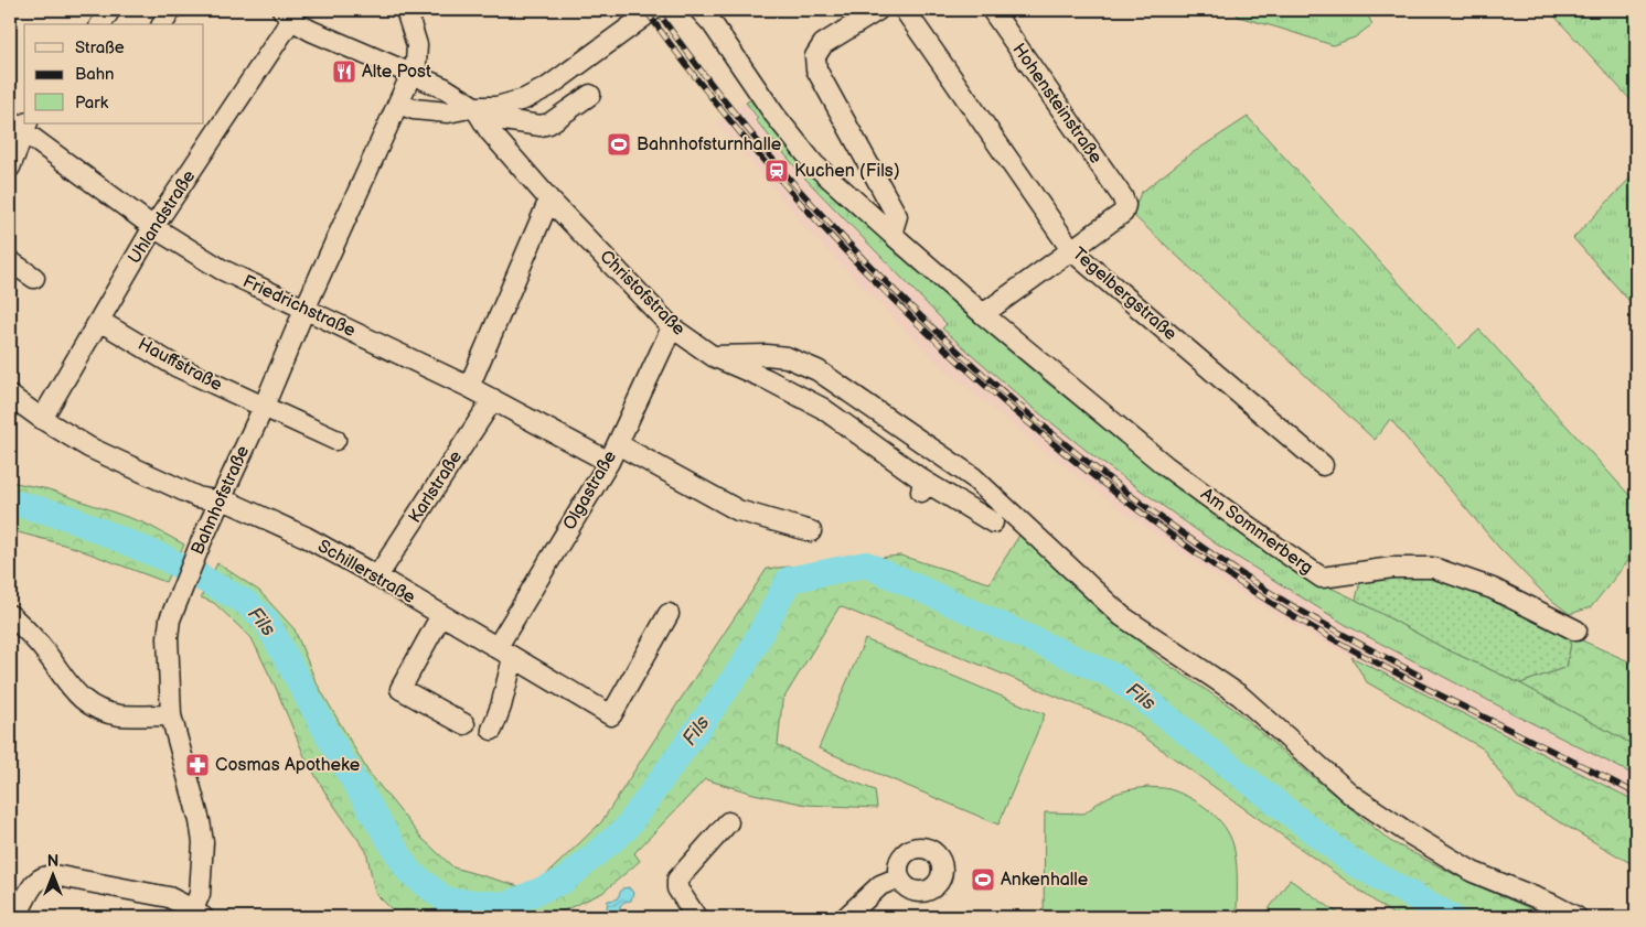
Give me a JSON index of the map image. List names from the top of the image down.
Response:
{
  "streets": {
    "street": [
      "Hohensteinstraße",
      "Uhlandstraße",
      "Christofstraße",
      "Tegelbergstraße",
      "Friedrichstraße",
      "Hauffstraße",
      "Karlstraße",
      "Olgastraße",
      "Bahnhofstraße",
      "Am Sommerberg",
      "Schillerstraße"
    ]
  },
  "crossings": [
    ["Hohensteinstraße", "Tegelbergstraße"],
    ["Uhlandstraße", "Friedrichstraße"],
    ["Uhlandstraße", "Hauffstraße"],
    ["Uhlandstraße", "Schillerstraße"],
    ["Christofstraße", "Olgastraße"],
    ["Friedrichstraße", "Karlstraße"],
    ["Friedrichstraße", "Olgastraße"],
    ["Friedrichstraße", "Bahnhofstraße"],
    ["Hauffstraße", "Bahnhofstraße"],
    ["Karlstraße", "Schillerstraße"],
    ["Olgastraße", "Schillerstraße"],
    ["Bahnhofstraße", "Schillerstraße"]
  ],
  "water": ["Fils"],
  "places": {
    "restaurant": ["Alte Post"],
    "sports": ["Bahnhofsturnhalle", "Ankenhalle"],
    "station": ["Kuchen (Fils)"],
    "pharmacy": ["Cosmas Apotheke"]
  },
  "legend": ["Straße", "Bahn", "Park"],
  "north": "top"
}
